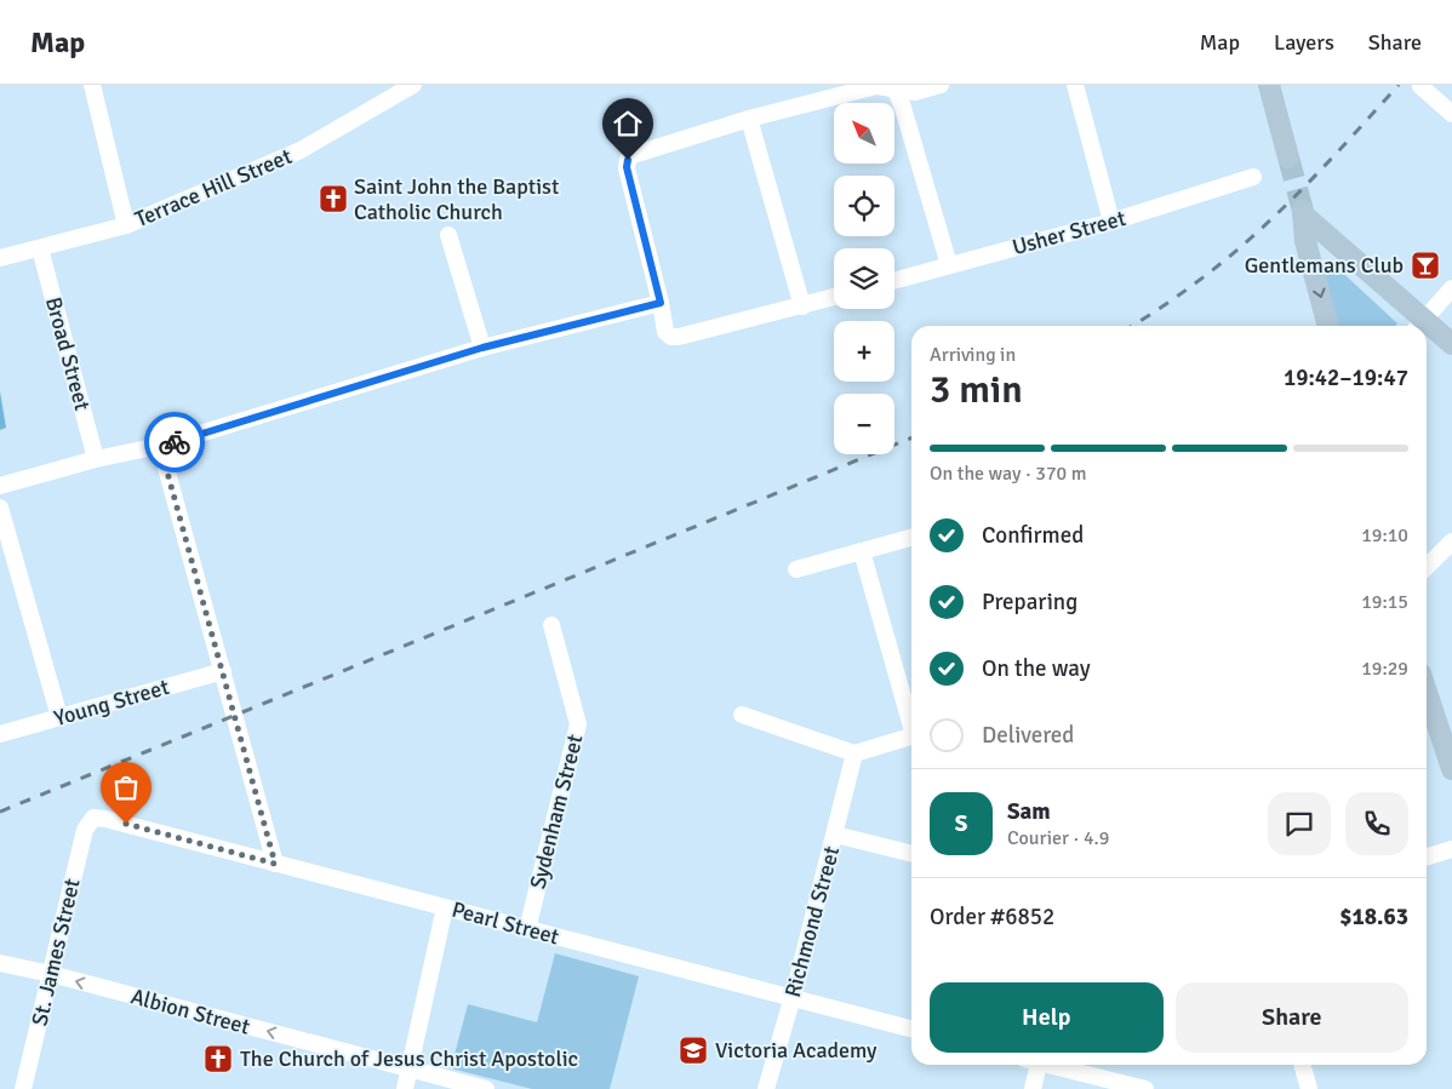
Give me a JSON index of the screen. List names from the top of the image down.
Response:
{
  "streets": {
    "street": [
      "Terrace Hill Street",
      "Usher Street",
      "Broad Street",
      "Young Street",
      "Sydenham Street",
      "Richmond Street",
      "Pearl Street",
      "St. James Street",
      "Albion Street"
    ]
  },
  "crossings": [
    ["Terrace Hill Street", "Broad Street"],
    ["Sydenham Street", "Pearl Street"],
    ["Richmond Street", "Pearl Street"],
    ["Pearl Street", "St. James Street"],
    ["St. James Street", "Albion Street"]
  ],
  "one_way": ["Albion Street"],
  "places": {
    "church": ["Saint John the Baptist Catholic Church", "The Church of Jesus Christ Apostolic"],
    "bar": ["Gentlemans Club"],
    "school or university": ["Victoria Academy"]
  },
  "north": "top left",
  "page": {
    "header": "Map",
    "nav": ["Map", "Layers", "Share"],
    "map_buttons": ["+", "−"],
    "heading": ["3 min", "Arriving in", "19:42–19:47"],
    "panel": [
      "Sam",
      "Courier · 4.9",
      "Order #6852",
      "$18.63"
    ],
    "bar": "On the way · 370 m",
    "list": [
      ["Confirmed", "19:10"],
      ["Preparing", "19:15"],
      ["On the way", "19:29"],
      "Delivered"
    ],
    "round": "S",
    "buttons": ["Help", "Share"]
  }
}
